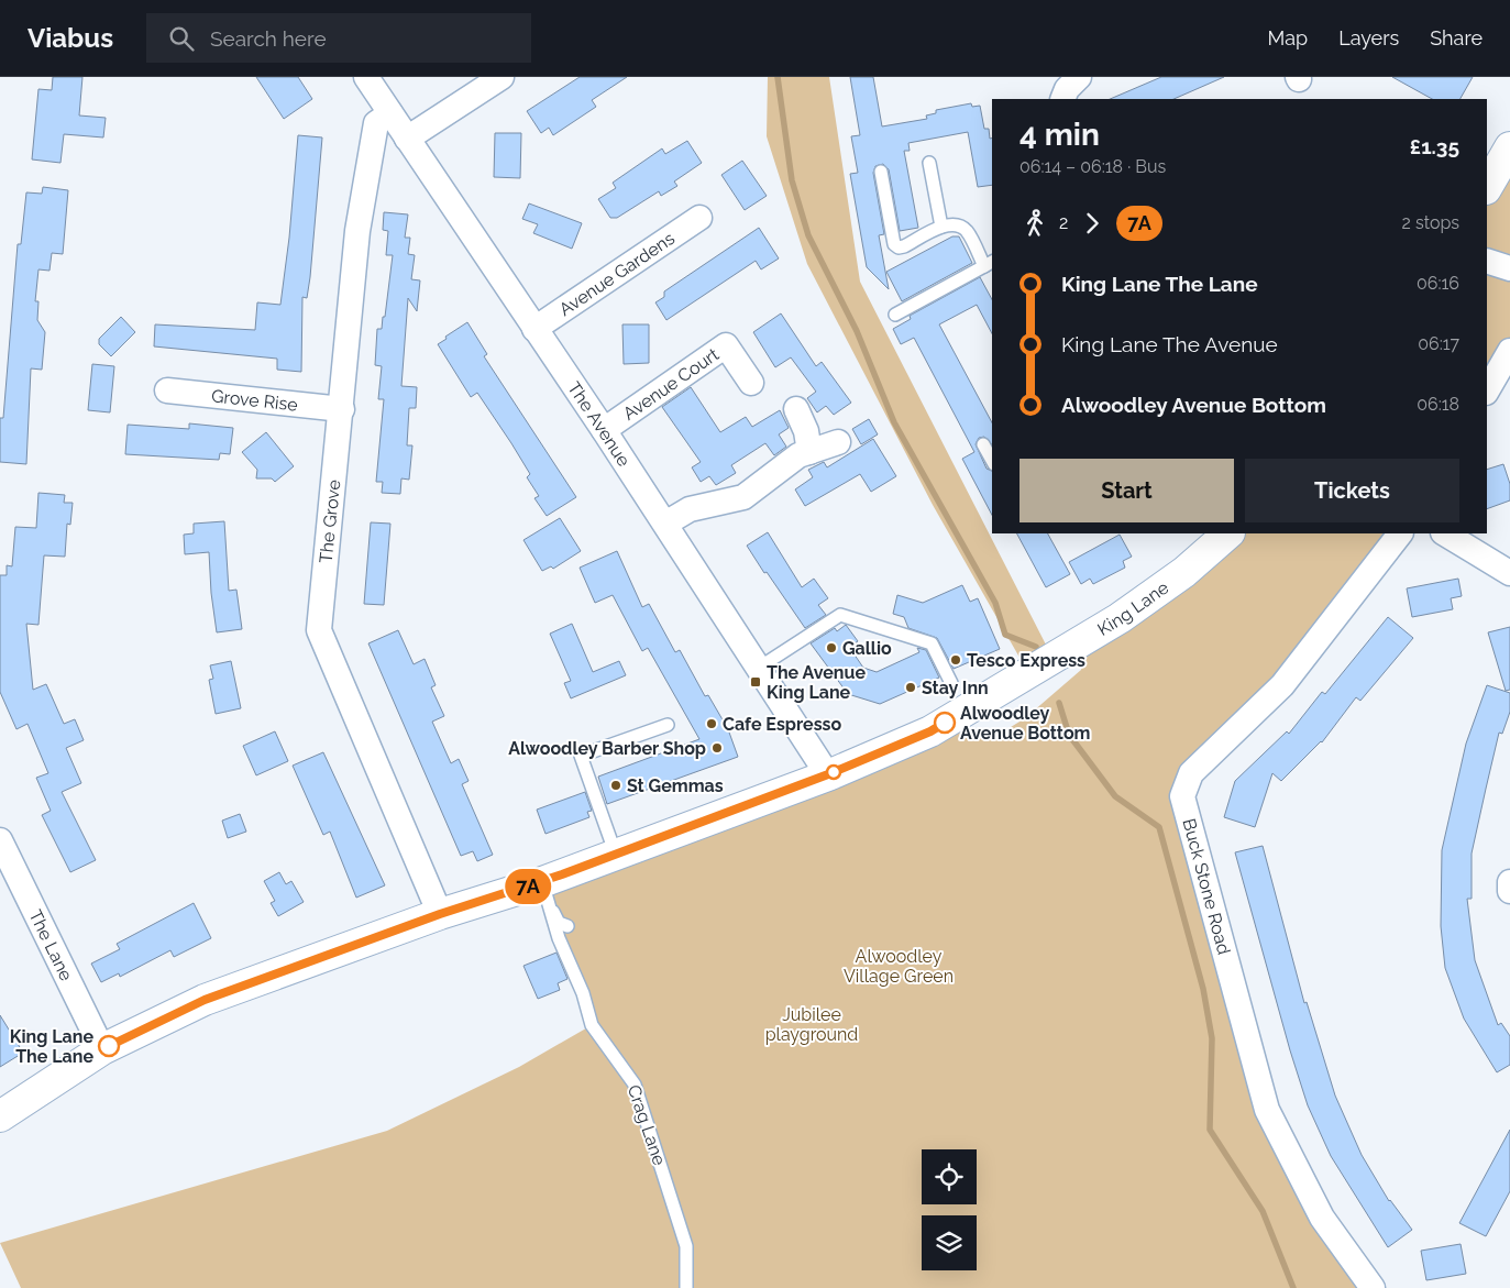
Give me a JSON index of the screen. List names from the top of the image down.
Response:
{
  "streets": {
    "street": [
      "Avenue Gardens",
      "Avenue Court",
      "Grove Rise",
      "The Avenue",
      "The Grove",
      "King Lane",
      "Buck Stone Road",
      "The Lane"
    ],
    "lane": ["Crag Lane"]
  },
  "crossings": [
    ["Avenue Gardens", "The Avenue"],
    ["Avenue Court", "The Avenue"],
    ["Grove Rise", "The Grove"],
    ["The Avenue", "The Grove"],
    ["The Avenue", "King Lane"],
    ["The Grove", "King Lane"],
    ["King Lane", "The Lane"],
    ["King Lane", "Crag Lane"]
  ],
  "parks": ["Alwoodley Village Green", "Jubilee playground"],
  "places": {
    "other": [
      "Gallio",
      "Tesco Express",
      "Stay Inn",
      "Alwoodley Avenue Bottom",
      "Cafe Espresso",
      "Alwoodley Barber Shop",
      "St Gemmas",
      "King Lane The Lane"
    ],
    "transit": ["The Avenue King Lane"]
  },
  "lines": ["bus line 7A"],
  "page": {
    "header": "Viabus",
    "search": "Search here",
    "nav": ["Map", "Layers", "Share"],
    "on_map": "7A",
    "heading": ["4 min", "06:14 – 06:18 · Bus", "£1.35"],
    "legs": ["2", "7A", "2 stops"],
    "list": [
      {
        "name": "King Lane The Lane",
        "value": "06:16"
      },
      {
        "name": "King Lane The Avenue",
        "value": "06:17"
      },
      {
        "name": "Alwoodley Avenue Bottom",
        "value": "06:18"
      }
    ],
    "buttons": ["Start", "Tickets"]
  }
}
